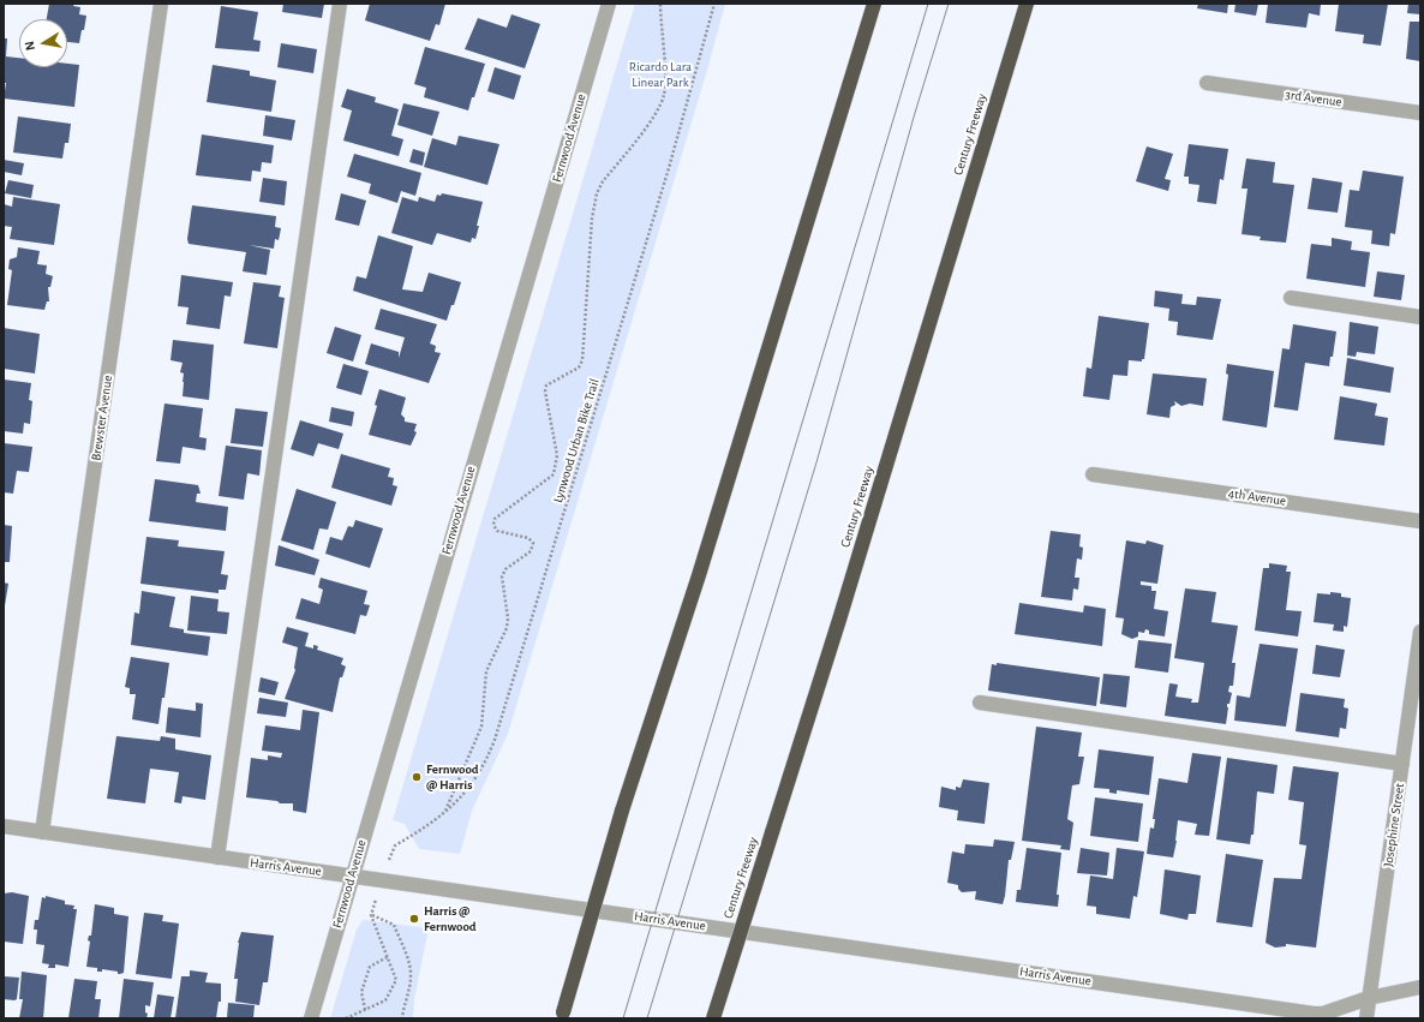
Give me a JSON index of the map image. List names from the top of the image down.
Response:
{
  "streets": {
    "highway": ["Century Freeway"],
    "street": [
      "3rd Avenue",
      "Fernwood Avenue",
      "Brewster Avenue",
      "4th Avenue",
      "Josephine Street",
      "Harris Avenue"
    ],
    "path": ["Lynwood Urban Bike Trail"]
  },
  "crossings": [
    ["Fernwood Avenue", "Harris Avenue"],
    ["Brewster Avenue", "Harris Avenue"],
    ["Josephine Street", "Harris Avenue"]
  ],
  "parks": ["Ricardo Lara Linear Park"],
  "places": ["Fernwood @ Harris", "Harris @ Fernwood"],
  "north": "left"
}
